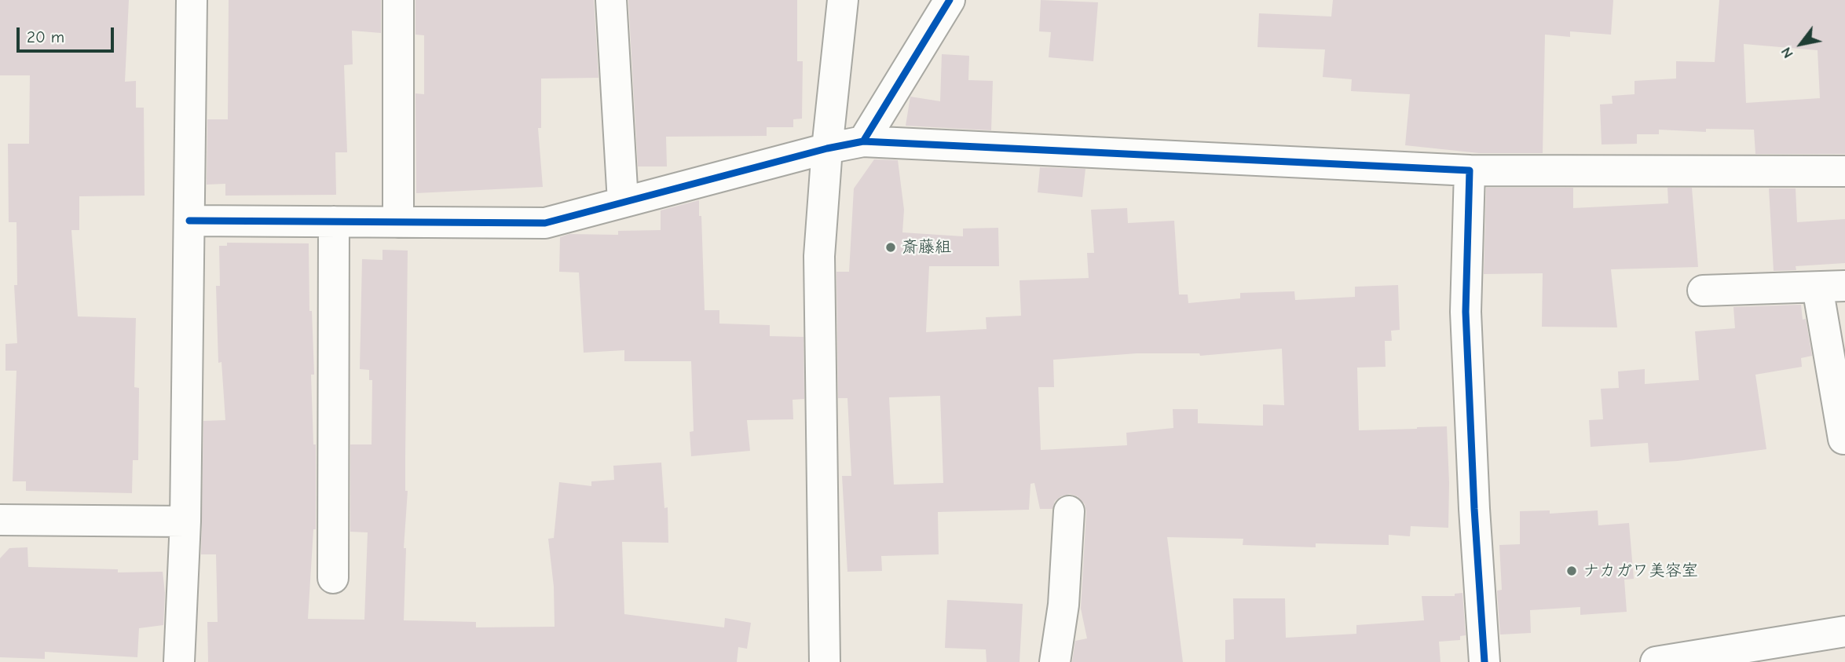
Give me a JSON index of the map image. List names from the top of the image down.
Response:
{
  "places": ["斎藤組", "ナカガワ美容室"],
  "scale_bar": "20 m",
  "north": "bottom left"
}
